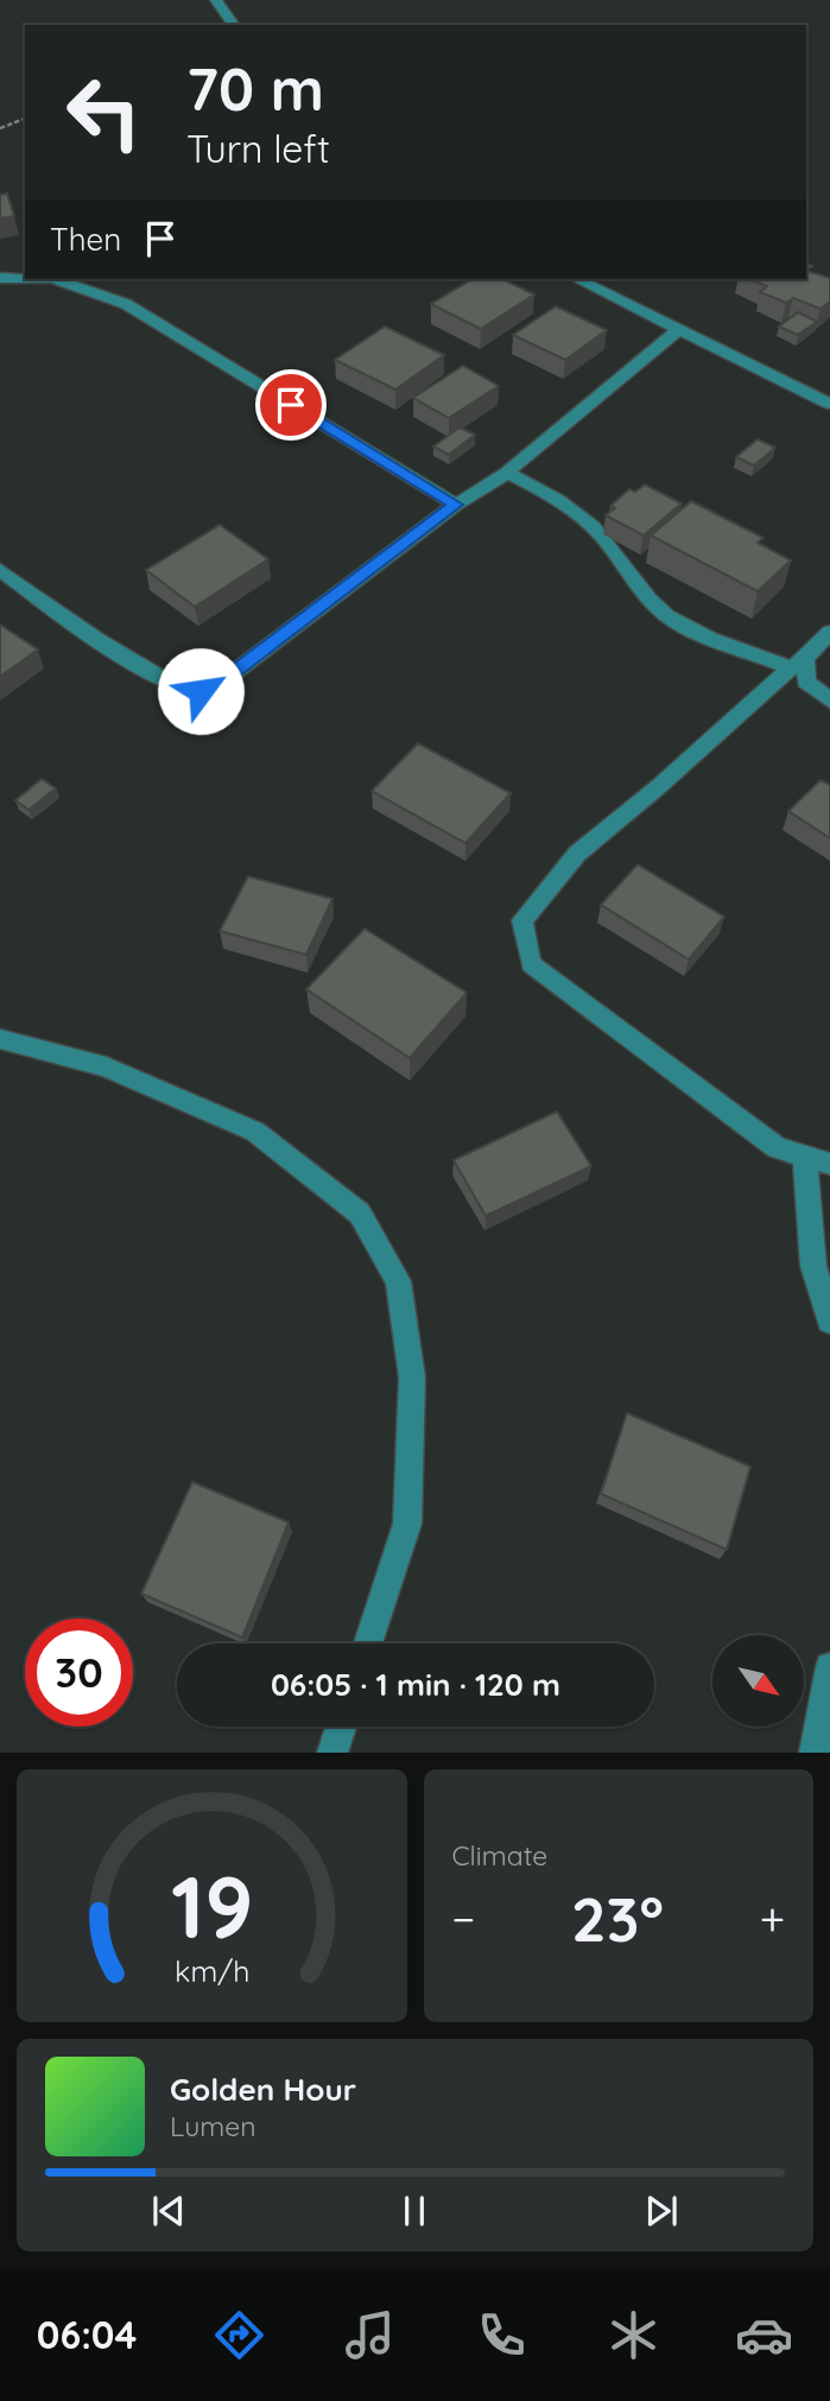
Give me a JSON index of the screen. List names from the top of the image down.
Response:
{
  "north": "bottom right",
  "page": {
    "turn": ["70 m", "Turn left"],
    "then": "Then",
    "limit": "30",
    "trip": "06:05 · 1 min · 120 m",
    "tile": "Climate",
    "heat": ["−", "23°", "+"],
    "song": ["Golden Hour", "Lumen"],
    "tabs": "06:04",
    "gauge": ["19", "km/h"]
  }
}
